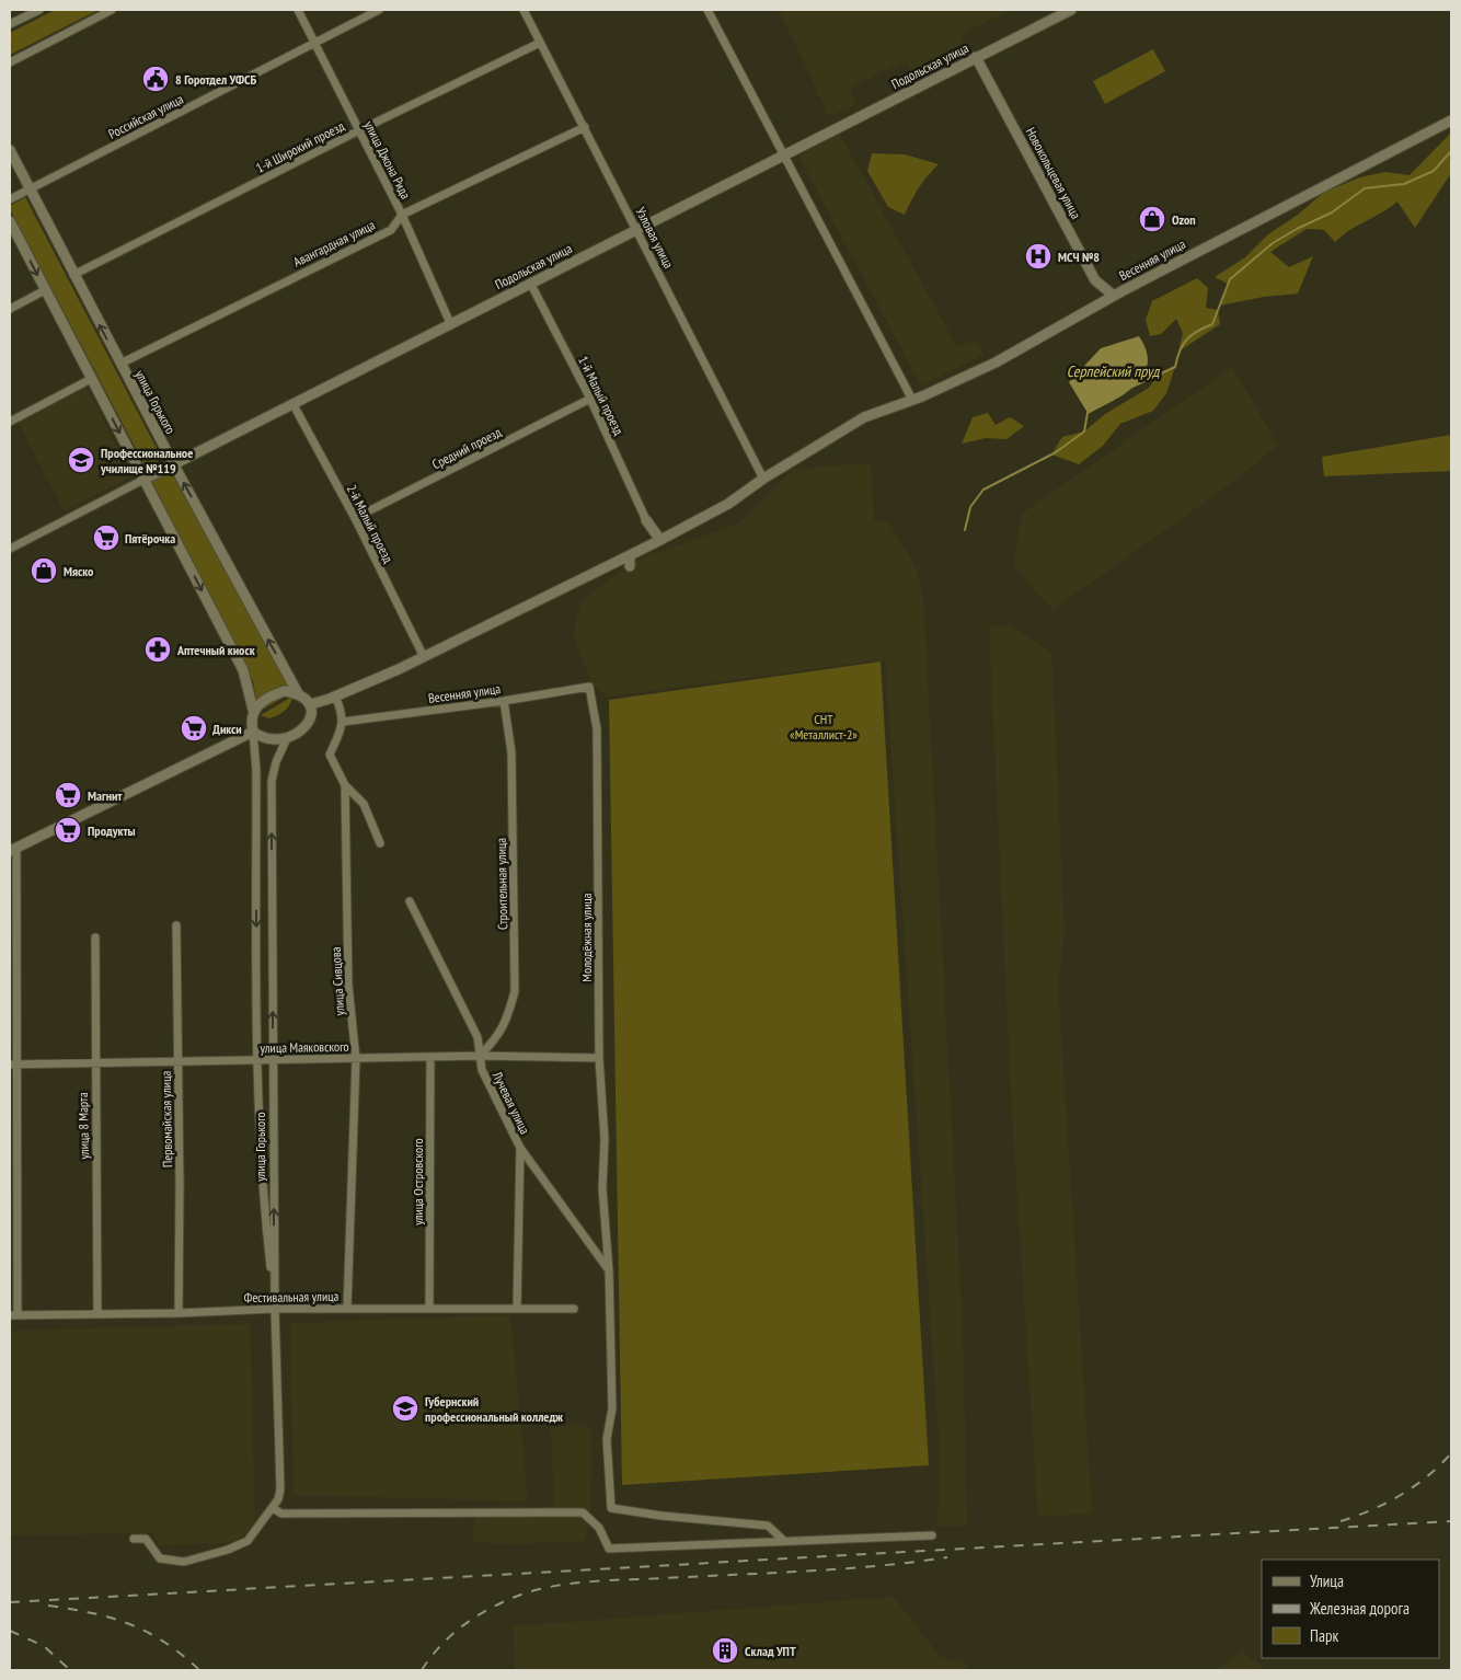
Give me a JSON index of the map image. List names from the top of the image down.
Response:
{
  "streets": {
    "street": [
      "Подольская улица",
      "Российская улица",
      "1-й Широкий проезд",
      "улица Джона Рида",
      "Новокольцевая улица",
      "Узловая улица",
      "Авангардная улица",
      "Весенняя улица",
      "1-й Малый проезд",
      "улица Горького",
      "Средний проезд",
      "2-й Малый проезд",
      "Строительная улица",
      "Молодёжная улица",
      "улица Сивцова",
      "улица Маяковского",
      "Лучевая улица",
      "Первомайская улица",
      "улица 8 Марта",
      "улица Островского",
      "Фестивальная улица"
    ]
  },
  "crossings": [
    ["Подольская улица", "улица Джона Рида"],
    ["Подольская улица", "Новокольцевая улица"],
    ["Подольская улица", "Узловая улица"],
    ["Подольская улица", "1-й Малый проезд"],
    ["Подольская улица", "улица Горького"],
    ["Подольская улица", "2-й Малый проезд"],
    ["Российская улица", "улица Джона Рида"],
    ["Российская улица", "улица Горького"],
    ["1-й Широкий проезд", "улица Джона Рида"],
    ["1-й Широкий проезд", "Узловая улица"],
    ["1-й Широкий проезд", "улица Горького"],
    ["улица Джона Рида", "Авангардная улица"],
    ["Новокольцевая улица", "Весенняя улица"],
    ["Узловая улица", "Авангардная улица"],
    ["Узловая улица", "Весенняя улица"],
    ["Авангардная улица", "улица Горького"],
    ["Весенняя улица", "улица Горького"],
    ["Весенняя улица", "2-й Малый проезд"],
    ["Весенняя улица", "Строительная улица"],
    ["Весенняя улица", "Молодёжная улица"],
    ["1-й Малый проезд", "Средний проезд"],
    ["улица Горького", "улица Маяковского"],
    ["улица Горького", "Фестивальная улица"],
    ["Средний проезд", "2-й Малый проезд"],
    ["Строительная улица", "улица Маяковского"],
    ["Строительная улица", "Лучевая улица"],
    ["Молодёжная улица", "улица Маяковского"],
    ["Молодёжная улица", "Лучевая улица"],
    ["улица Сивцова", "улица Маяковского"],
    ["улица Сивцова", "Фестивальная улица"],
    ["улица Маяковского", "Лучевая улица"],
    ["улица Маяковского", "Первомайская улица"],
    ["улица Маяковского", "улица 8 Марта"],
    ["улица Маяковского", "улица Островского"],
    ["Первомайская улица", "Фестивальная улица"],
    ["улица 8 Марта", "Фестивальная улица"],
    ["улица Островского", "Фестивальная улица"]
  ],
  "water": ["Серпейский пруд"],
  "parks": ["СНТ «Металлист-2»"],
  "places": {
    "public building": ["8 Горотдел УФСБ"],
    "shop": ["Ozon", "Мяско"],
    "hospital": ["МСЧ №8"],
    "school or university": ["Профессиональное училище №119", "Губернский профессиональный колледж"],
    "supermarket": [
      "Пятёрочка",
      "Дикси",
      "Магнит",
      "Продукты"
    ],
    "pharmacy": ["Аптечный киоск"],
    "building": ["Склад УПТ"]
  },
  "legend": ["Улица", "Железная дорога", "Парк"]
}
